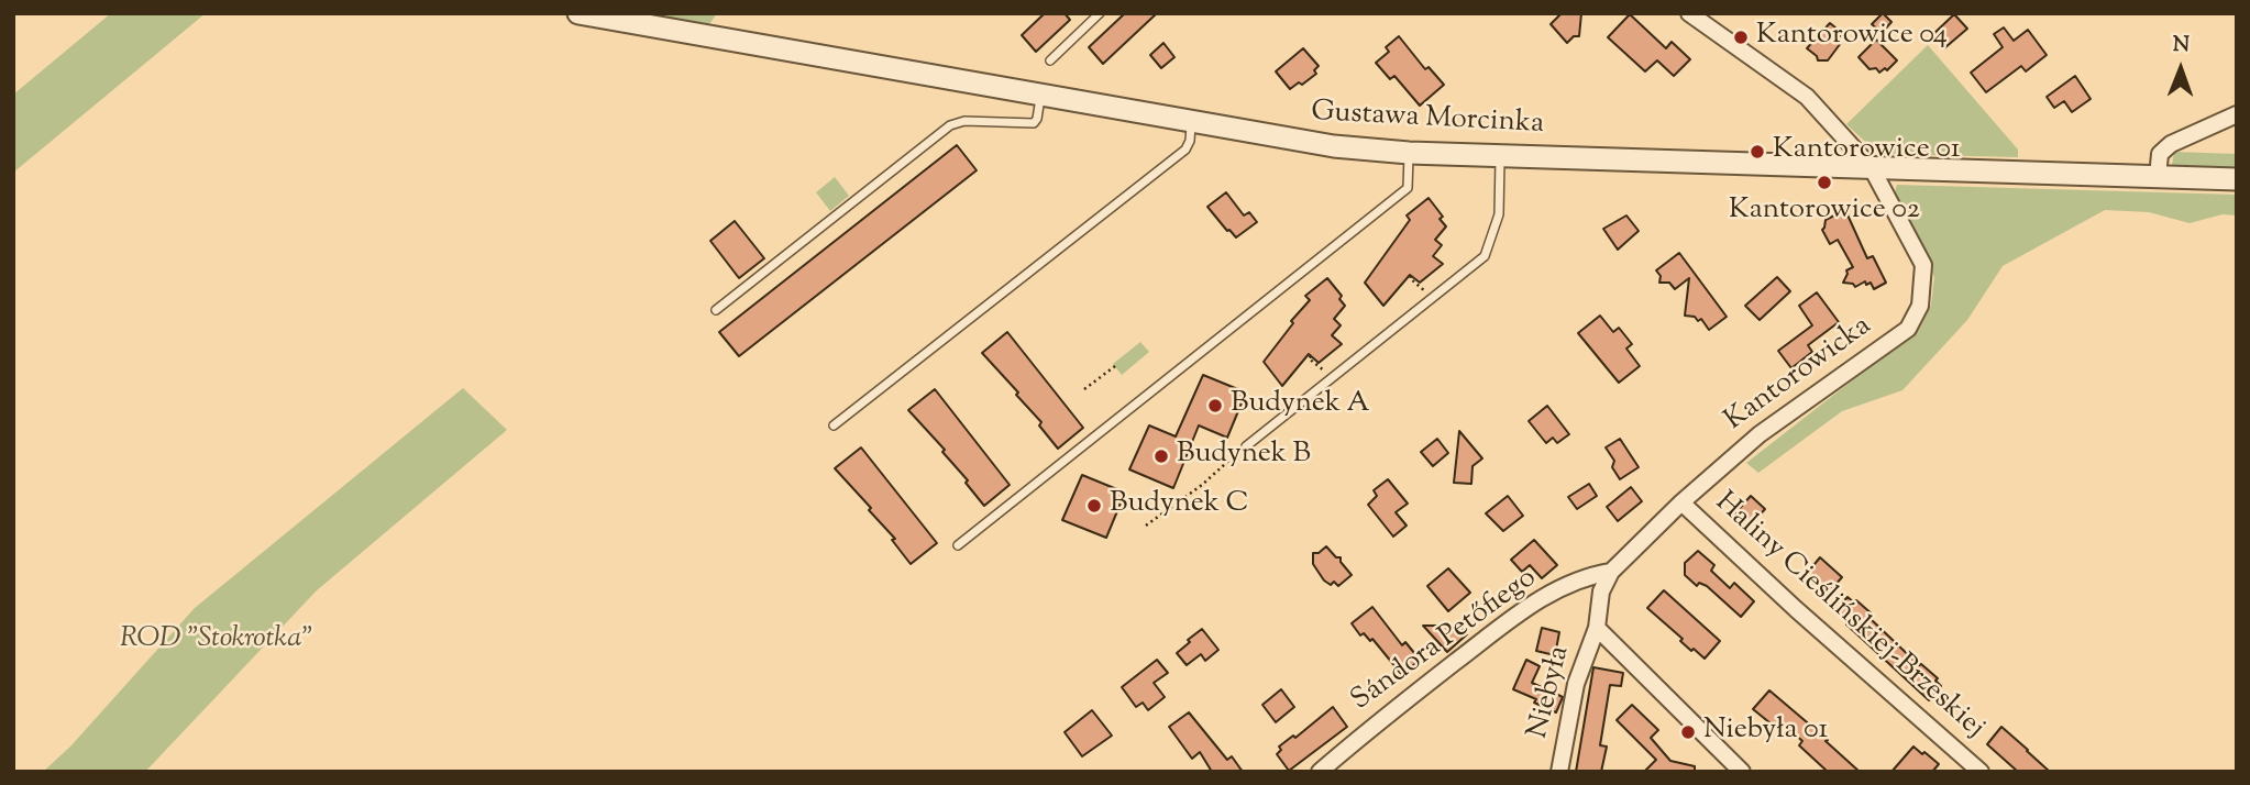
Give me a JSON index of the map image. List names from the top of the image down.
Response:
{
  "streets": {
    "street": [
      "Gustawa Morcinka",
      "Kantorowicka",
      "Haliny Cieślińskiej-Brzeskiej",
      "Sándora Petőfiego",
      "Niebyła"
    ]
  },
  "crossings": [
    ["Gustawa Morcinka", "Kantorowicka"],
    ["Kantorowicka", "Haliny Cieślińskiej-Brzeskiej"],
    ["Kantorowicka", "Sándora Petőfiego"],
    ["Kantorowicka", "Niebyła"]
  ],
  "parks": ["ROD \"Stokrotka\""],
  "places": [
    "Kantorowice 04",
    "Kantorowice 01",
    "Kantorowice 02",
    "Budynek A",
    "Budynek B",
    "Budynek C",
    "Niebyła 01"
  ],
  "north": "top"
}
